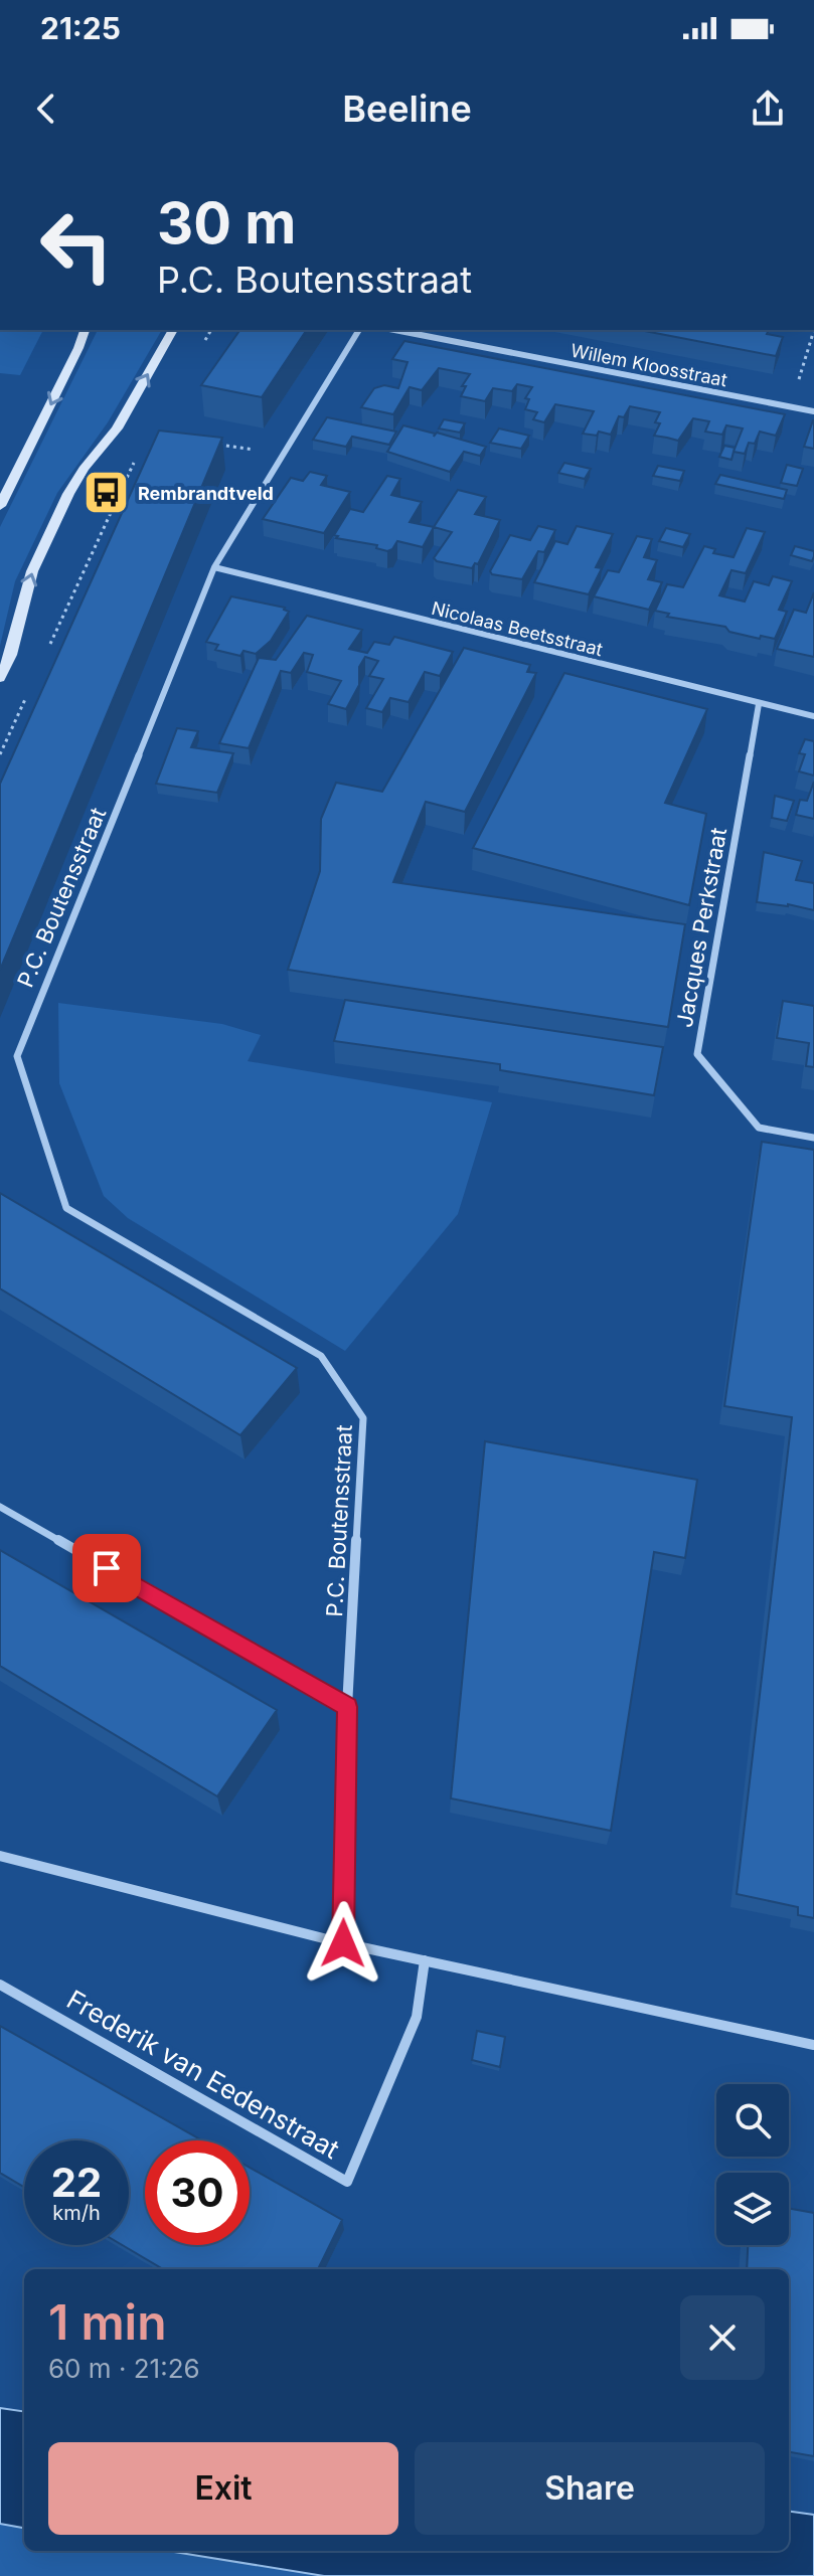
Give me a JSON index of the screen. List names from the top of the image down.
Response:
{
  "streets": {
    "street": [
      "Willem Kloosstraat",
      "Nicolaas Beetsstraat",
      "P.C. Boutensstraat",
      "Jacques Perkstraat",
      "Frederik van Eedenstraat"
    ]
  },
  "crossings": [
    ["Nicolaas Beetsstraat", "P.C. Boutensstraat"],
    ["Nicolaas Beetsstraat", "Jacques Perkstraat"]
  ],
  "places": {
    "bus stop": ["Rembrandtveld"]
  },
  "page": {
    "status": "21:25",
    "header": "Beeline",
    "turn": ["30 m", "P.C. Boutensstraat"],
    "speed": "22 km/h",
    "limit": "30",
    "heading": ["1 min", "60 m · 21:26"],
    "buttons": ["Exit", "Share"]
  }
}
